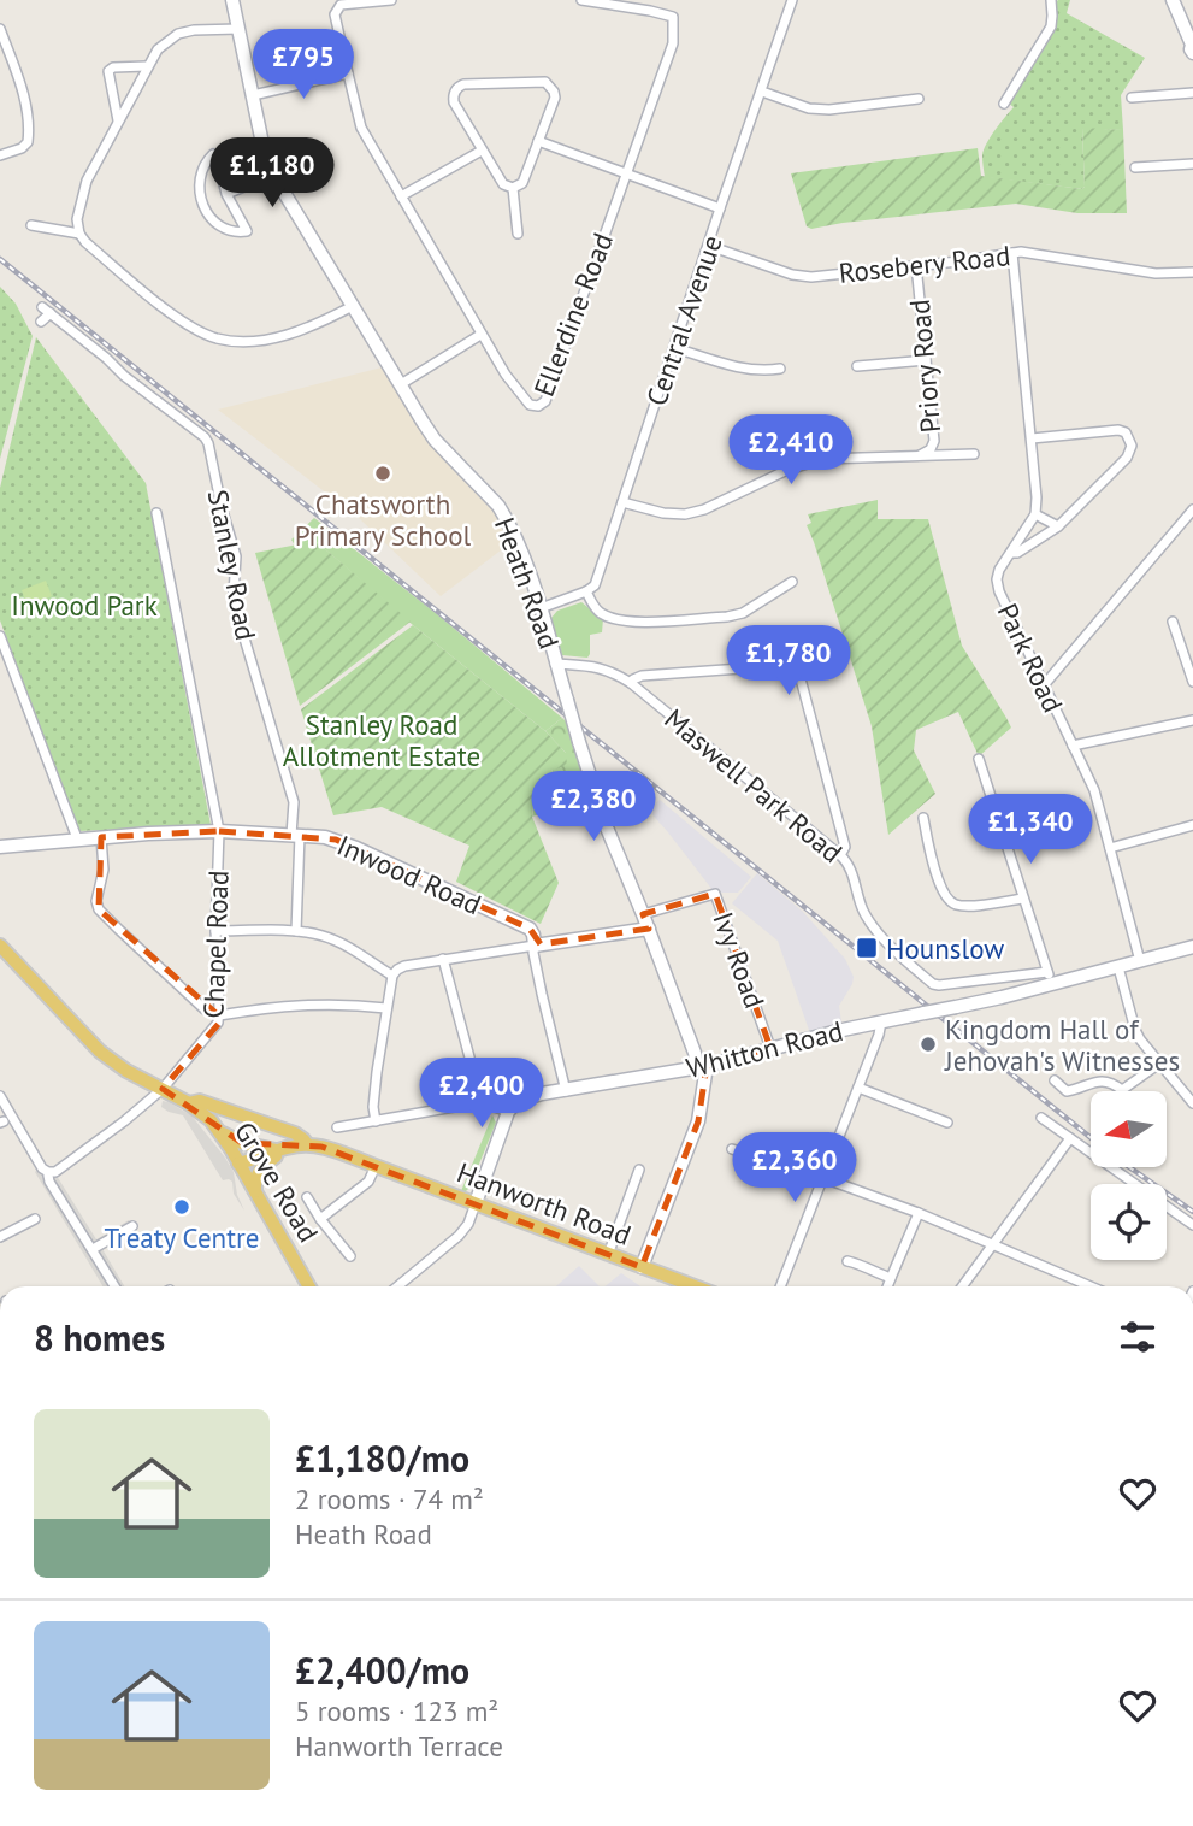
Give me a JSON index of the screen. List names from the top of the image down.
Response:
{
  "streets": {
    "main road": ["Grove Road", "Hanworth Road"],
    "street": [
      "Rosebery Road",
      "Ellerdine Road",
      "Central Avenue",
      "Priory Road",
      "Stanley Road",
      "Heath Road",
      "Park Road",
      "Maswell Park Road",
      "Inwood Road",
      "Chapel Road",
      "Ivy Road",
      "Whitton Road"
    ]
  },
  "crossings": [
    ["Rosebery Road", "Central Avenue"],
    ["Rosebery Road", "Priory Road"],
    ["Stanley Road", "Inwood Road"],
    ["Heath Road", "Maswell Park Road"],
    ["Heath Road", "Ivy Road"],
    ["Heath Road", "Whitton Road"],
    ["Park Road", "Whitton Road"],
    ["Maswell Park Road", "Whitton Road"],
    ["Inwood Road", "Chapel Road"],
    ["Chapel Road", "Hanworth Road"],
    ["Ivy Road", "Whitton Road"],
    ["Grove Road", "Hanworth Road"]
  ],
  "parks": ["Inwood Park", "Stanley Road Allotment Estate"],
  "places": {
    "other": ["Chatsworth Primary School", "Kingdom Hall of Jehovah's Witnesses", "Treaty Centre"],
    "transit": ["Hounslow"]
  },
  "north": "left",
  "page": {
    "price": [
      "£795",
      "£1,180",
      "£2,410",
      "£1,780",
      "£2,380",
      "£1,340",
      "£2,400",
      "£2,360"
    ],
    "heading": "8 homes",
    "list": [
      {
        "name": "£1,180/mo",
        "note": "2 rooms · 74 m² · Heath Road"
      },
      {
        "name": "£2,400/mo",
        "note": "5 rooms · 123 m² · Hanworth Terrace"
      }
    ]
  }
}
